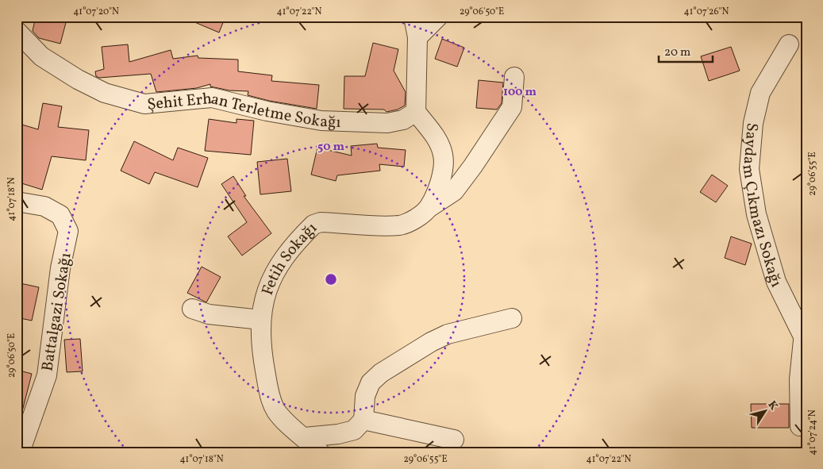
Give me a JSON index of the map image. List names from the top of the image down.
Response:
{
  "streets": {
    "street": [
      "Şehit Erhan Terletme Sokağı",
      "Saydam Çıkmazı Sokağı",
      "Fetih Sokağı",
      "Battalgazi Sokağı"
    ]
  },
  "crossings": [
    ["Şehit Erhan Terletme Sokağı", "Fetih Sokağı"]
  ],
  "scale_bar": "20 m",
  "north": "top right",
  "coordinates": [
    "41°07'20\"N",
    "41°07'22\"N",
    "29°06'50\"E",
    "41°07'26\"N",
    "29°06'55\"E",
    "41°07'18\"N",
    "41°07'24\"N"
  ],
  "rings": ["100 m", "50 m"]
}
